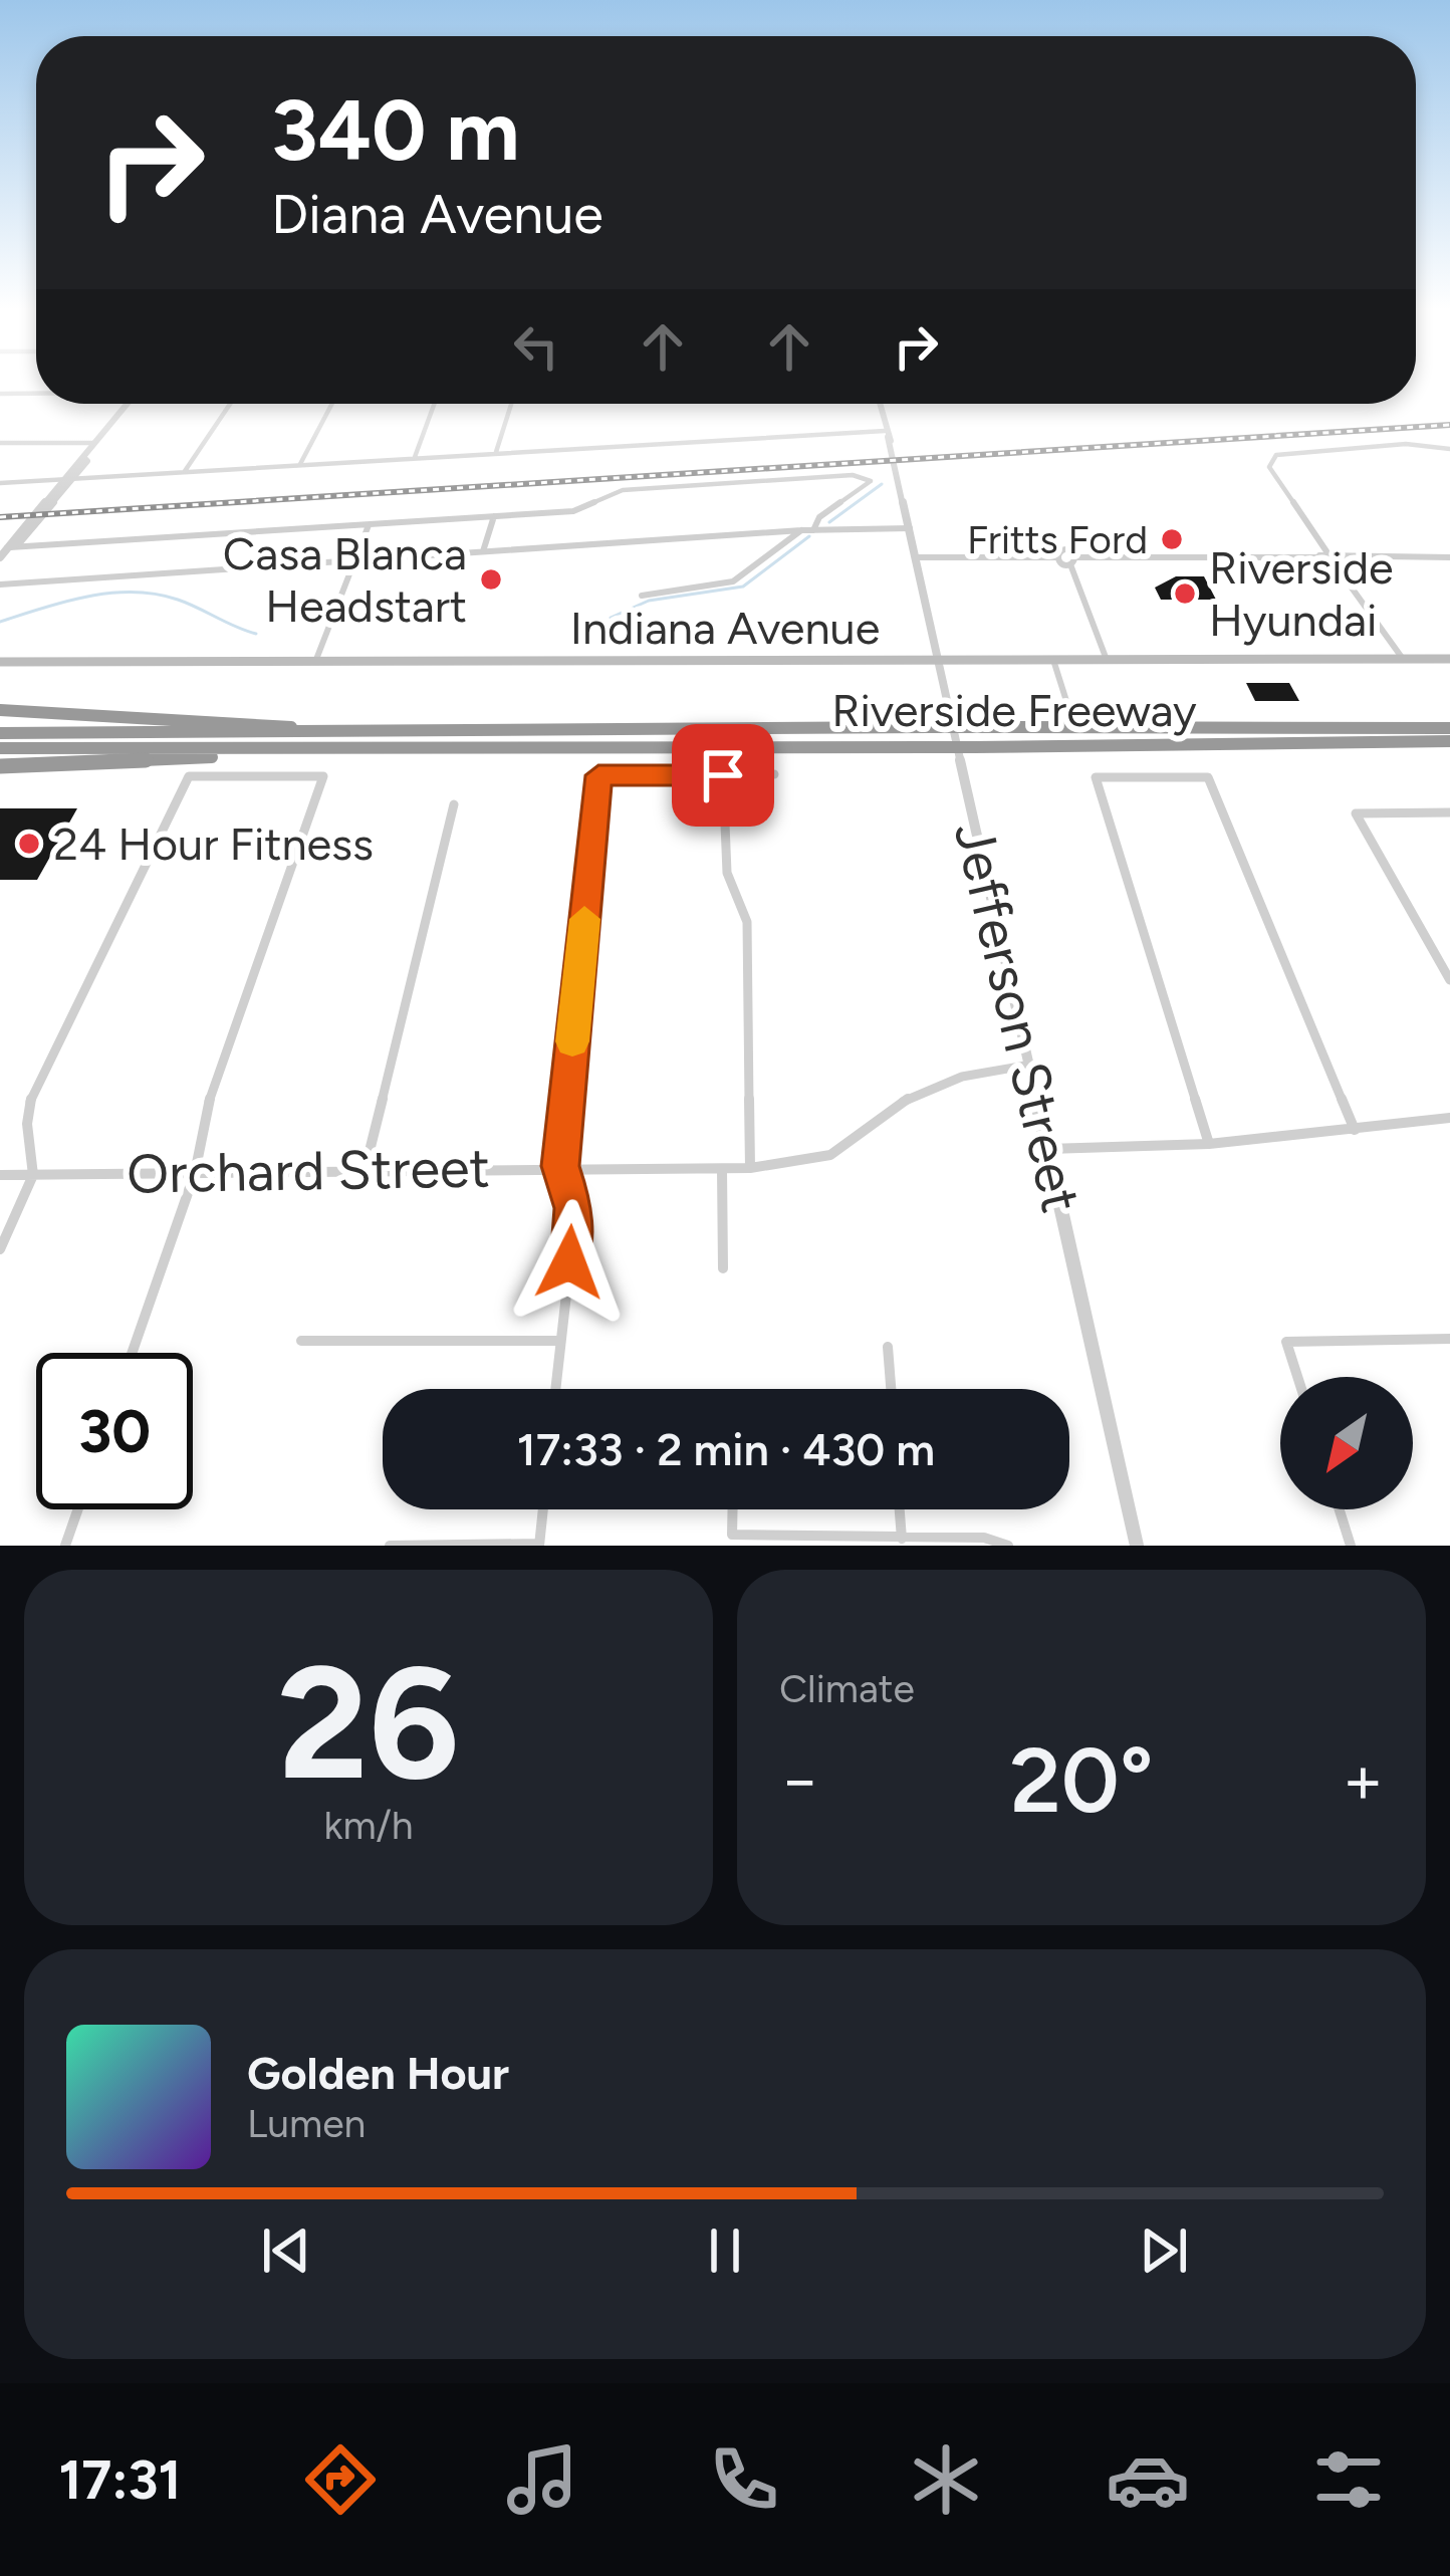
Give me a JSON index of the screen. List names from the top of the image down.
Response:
{
  "streets": {
    "highway": ["Riverside Freeway"],
    "main road": ["Indiana Avenue"],
    "street": ["Jefferson Street", "Orchard Street"]
  },
  "crossings": [
    ["Indiana Avenue", "Jefferson Street"],
    ["Jefferson Street", "Orchard Street"]
  ],
  "places": [
    "Fritts Ford",
    "Casa Blanca Headstart",
    "Riverside Hyundai",
    "24 Hour Fitness"
  ],
  "north": "bottom left",
  "page": {
    "turn": ["340 m", "Diana Avenue"],
    "limit": "30",
    "trip": "17:33 · 2 min · 430 m",
    "tile": [
      ["26", "km/h"],
      "Climate"
    ],
    "heat": ["−", "20°", "+"],
    "song": ["Golden Hour", "Lumen"],
    "tabs": "17:31"
  }
}
